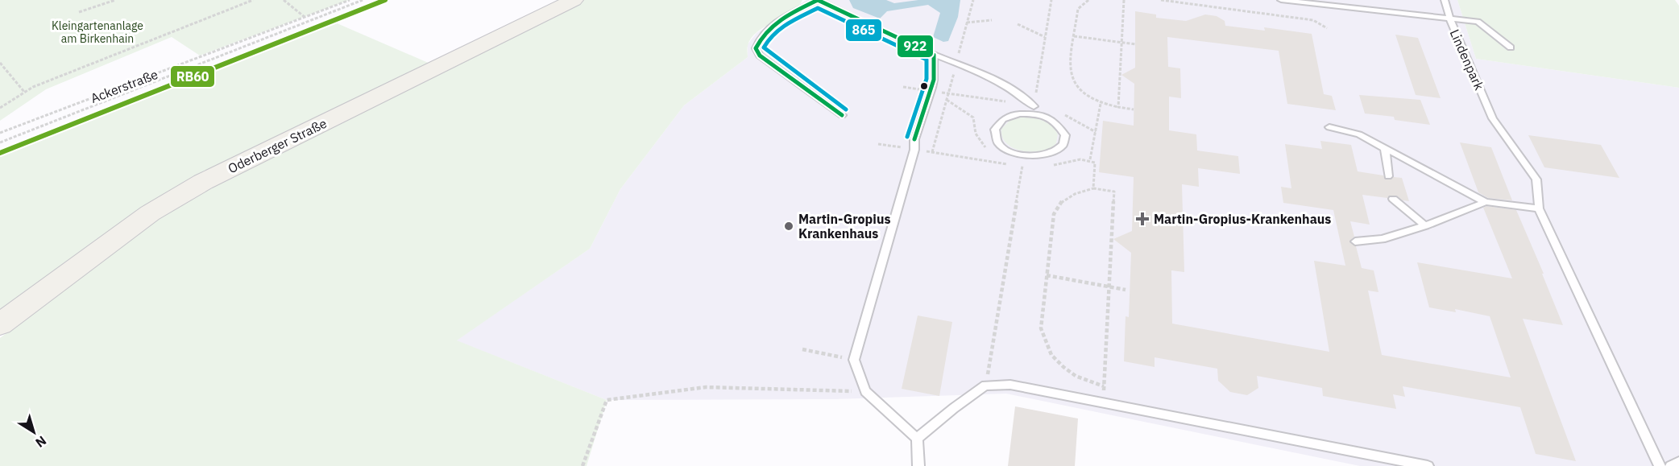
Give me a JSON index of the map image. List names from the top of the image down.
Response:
{
  "streets": {
    "main road": ["Oderberger Straße"],
    "lane": ["Lindenpark"],
    "path": ["Ackerstraße"]
  },
  "parks": ["Kleingartenanlage am Birkenhain"],
  "places": {
    "health": ["Martin-Gropius-Krankenhaus"],
    "other": ["Martin-Gropius Krankenhaus"]
  },
  "lines": ["transit line RB60", "transit line 922", "transit line 865"],
  "north": "bottom right"
}
